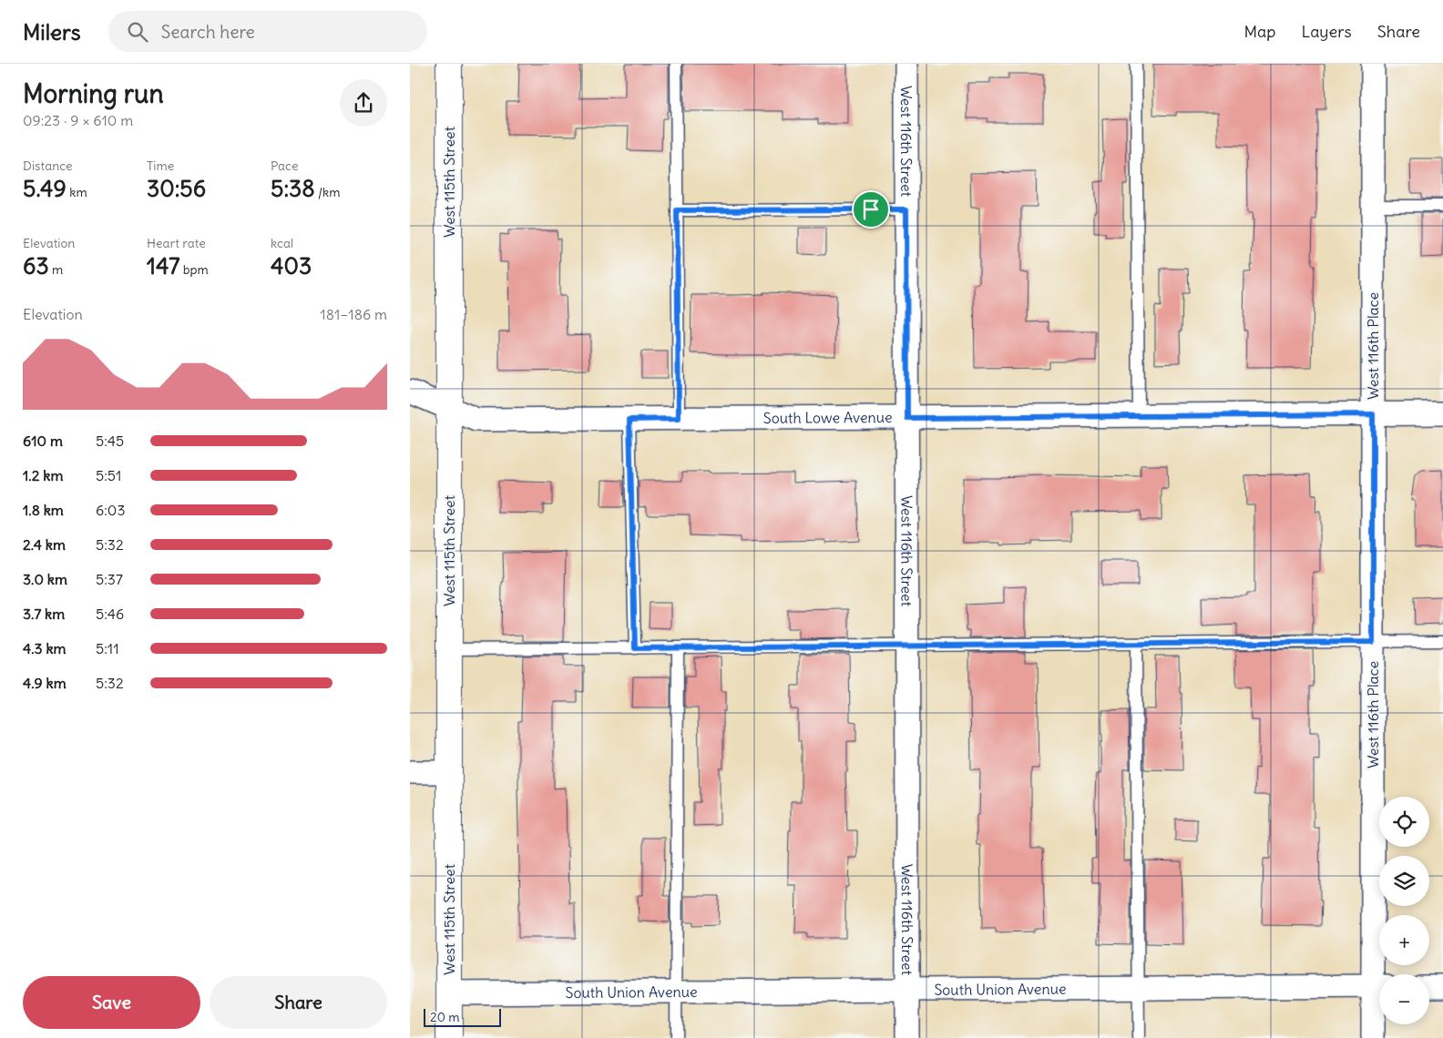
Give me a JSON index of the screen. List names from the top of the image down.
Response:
{
  "streets": {
    "street": [
      "West 116th Street",
      "West 115th Street",
      "West 116th Place",
      "South Lowe Avenue",
      "South Union Avenue"
    ]
  },
  "crossings": [
    ["West 116th Street", "South Lowe Avenue"],
    ["West 116th Street", "South Union Avenue"],
    ["West 115th Street", "South Lowe Avenue"],
    ["West 115th Street", "South Union Avenue"],
    ["West 116th Place", "South Lowe Avenue"]
  ],
  "scale_bar": "20 m",
  "page": {
    "header": "Milers",
    "search": "Search here",
    "nav": ["Map", "Layers", "Share"],
    "heading": ["Morning run", "09:23 · 9 × 610 m"],
    "stats": [
      ["Distance", "5.49 km"],
      ["Time", "30:56"],
      ["Pace", "5:38 /km"],
      ["Elevation", "63 m"],
      ["Heart rate", "147 bpm"],
      ["kcal", "403"]
    ],
    "chart": ["Elevation", "181–186 m"],
    "list": [
      {
        "name": "610 m",
        "note": "5:45"
      },
      {
        "name": "1.2 km",
        "note": "5:51"
      },
      {
        "name": "1.8 km",
        "note": "6:03"
      },
      {
        "name": "2.4 km",
        "note": "5:32"
      },
      {
        "name": "3.0 km",
        "note": "5:37"
      },
      {
        "name": "3.7 km",
        "note": "5:46"
      },
      {
        "name": "4.3 km",
        "note": "5:11"
      },
      {
        "name": "4.9 km",
        "note": "5:32"
      }
    ],
    "map_buttons": ["+", "−"],
    "buttons": ["Save", "Share"],
    "scale": "20 m"
  }
}
